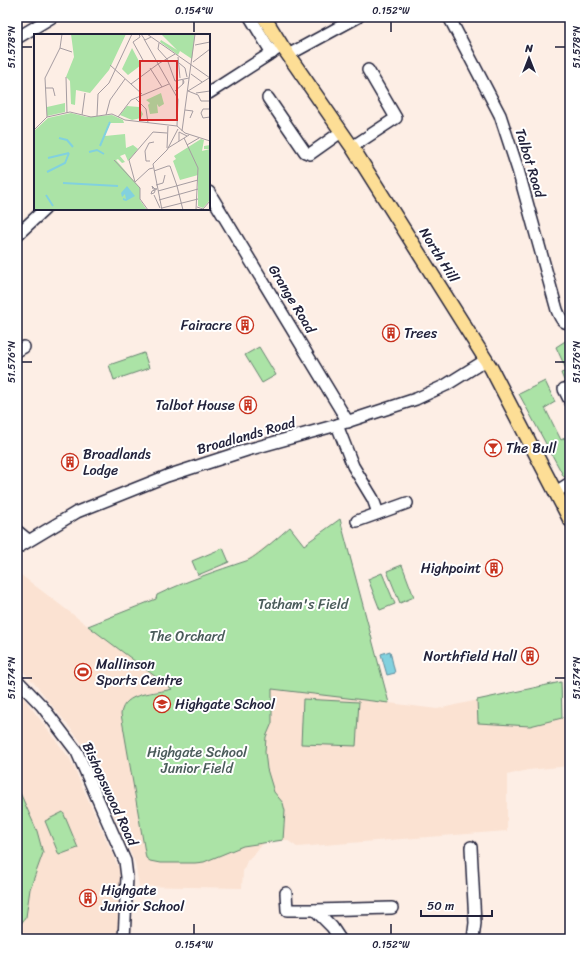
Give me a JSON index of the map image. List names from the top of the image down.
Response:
{
  "streets": {
    "main road": ["North Hill"],
    "street": [
      "Talbot Road",
      "Grange Road",
      "Broadlands Road",
      "Bishopswood Road"
    ]
  },
  "crossings": [
    ["North Hill", "Broadlands Road"],
    ["Grange Road", "Broadlands Road"]
  ],
  "parks": ["Tatham's Field", "The Orchard", "Highgate School Junior Field"],
  "places": {
    "building": [
      "Fairacre",
      "Trees",
      "Talbot House",
      "Broadlands Lodge",
      "Highpoint",
      "Northfield Hall",
      "Highgate Junior School"
    ],
    "bar": ["The Bull"],
    "sports": ["Mallinson Sports Centre"],
    "school or university": ["Highgate School"]
  },
  "scale_bar": "50 m",
  "north": "top",
  "coordinates": [
    "0.154°W",
    "0.152°W",
    "51.578°N",
    "51.576°N",
    "51.574°N"
  ]
}
